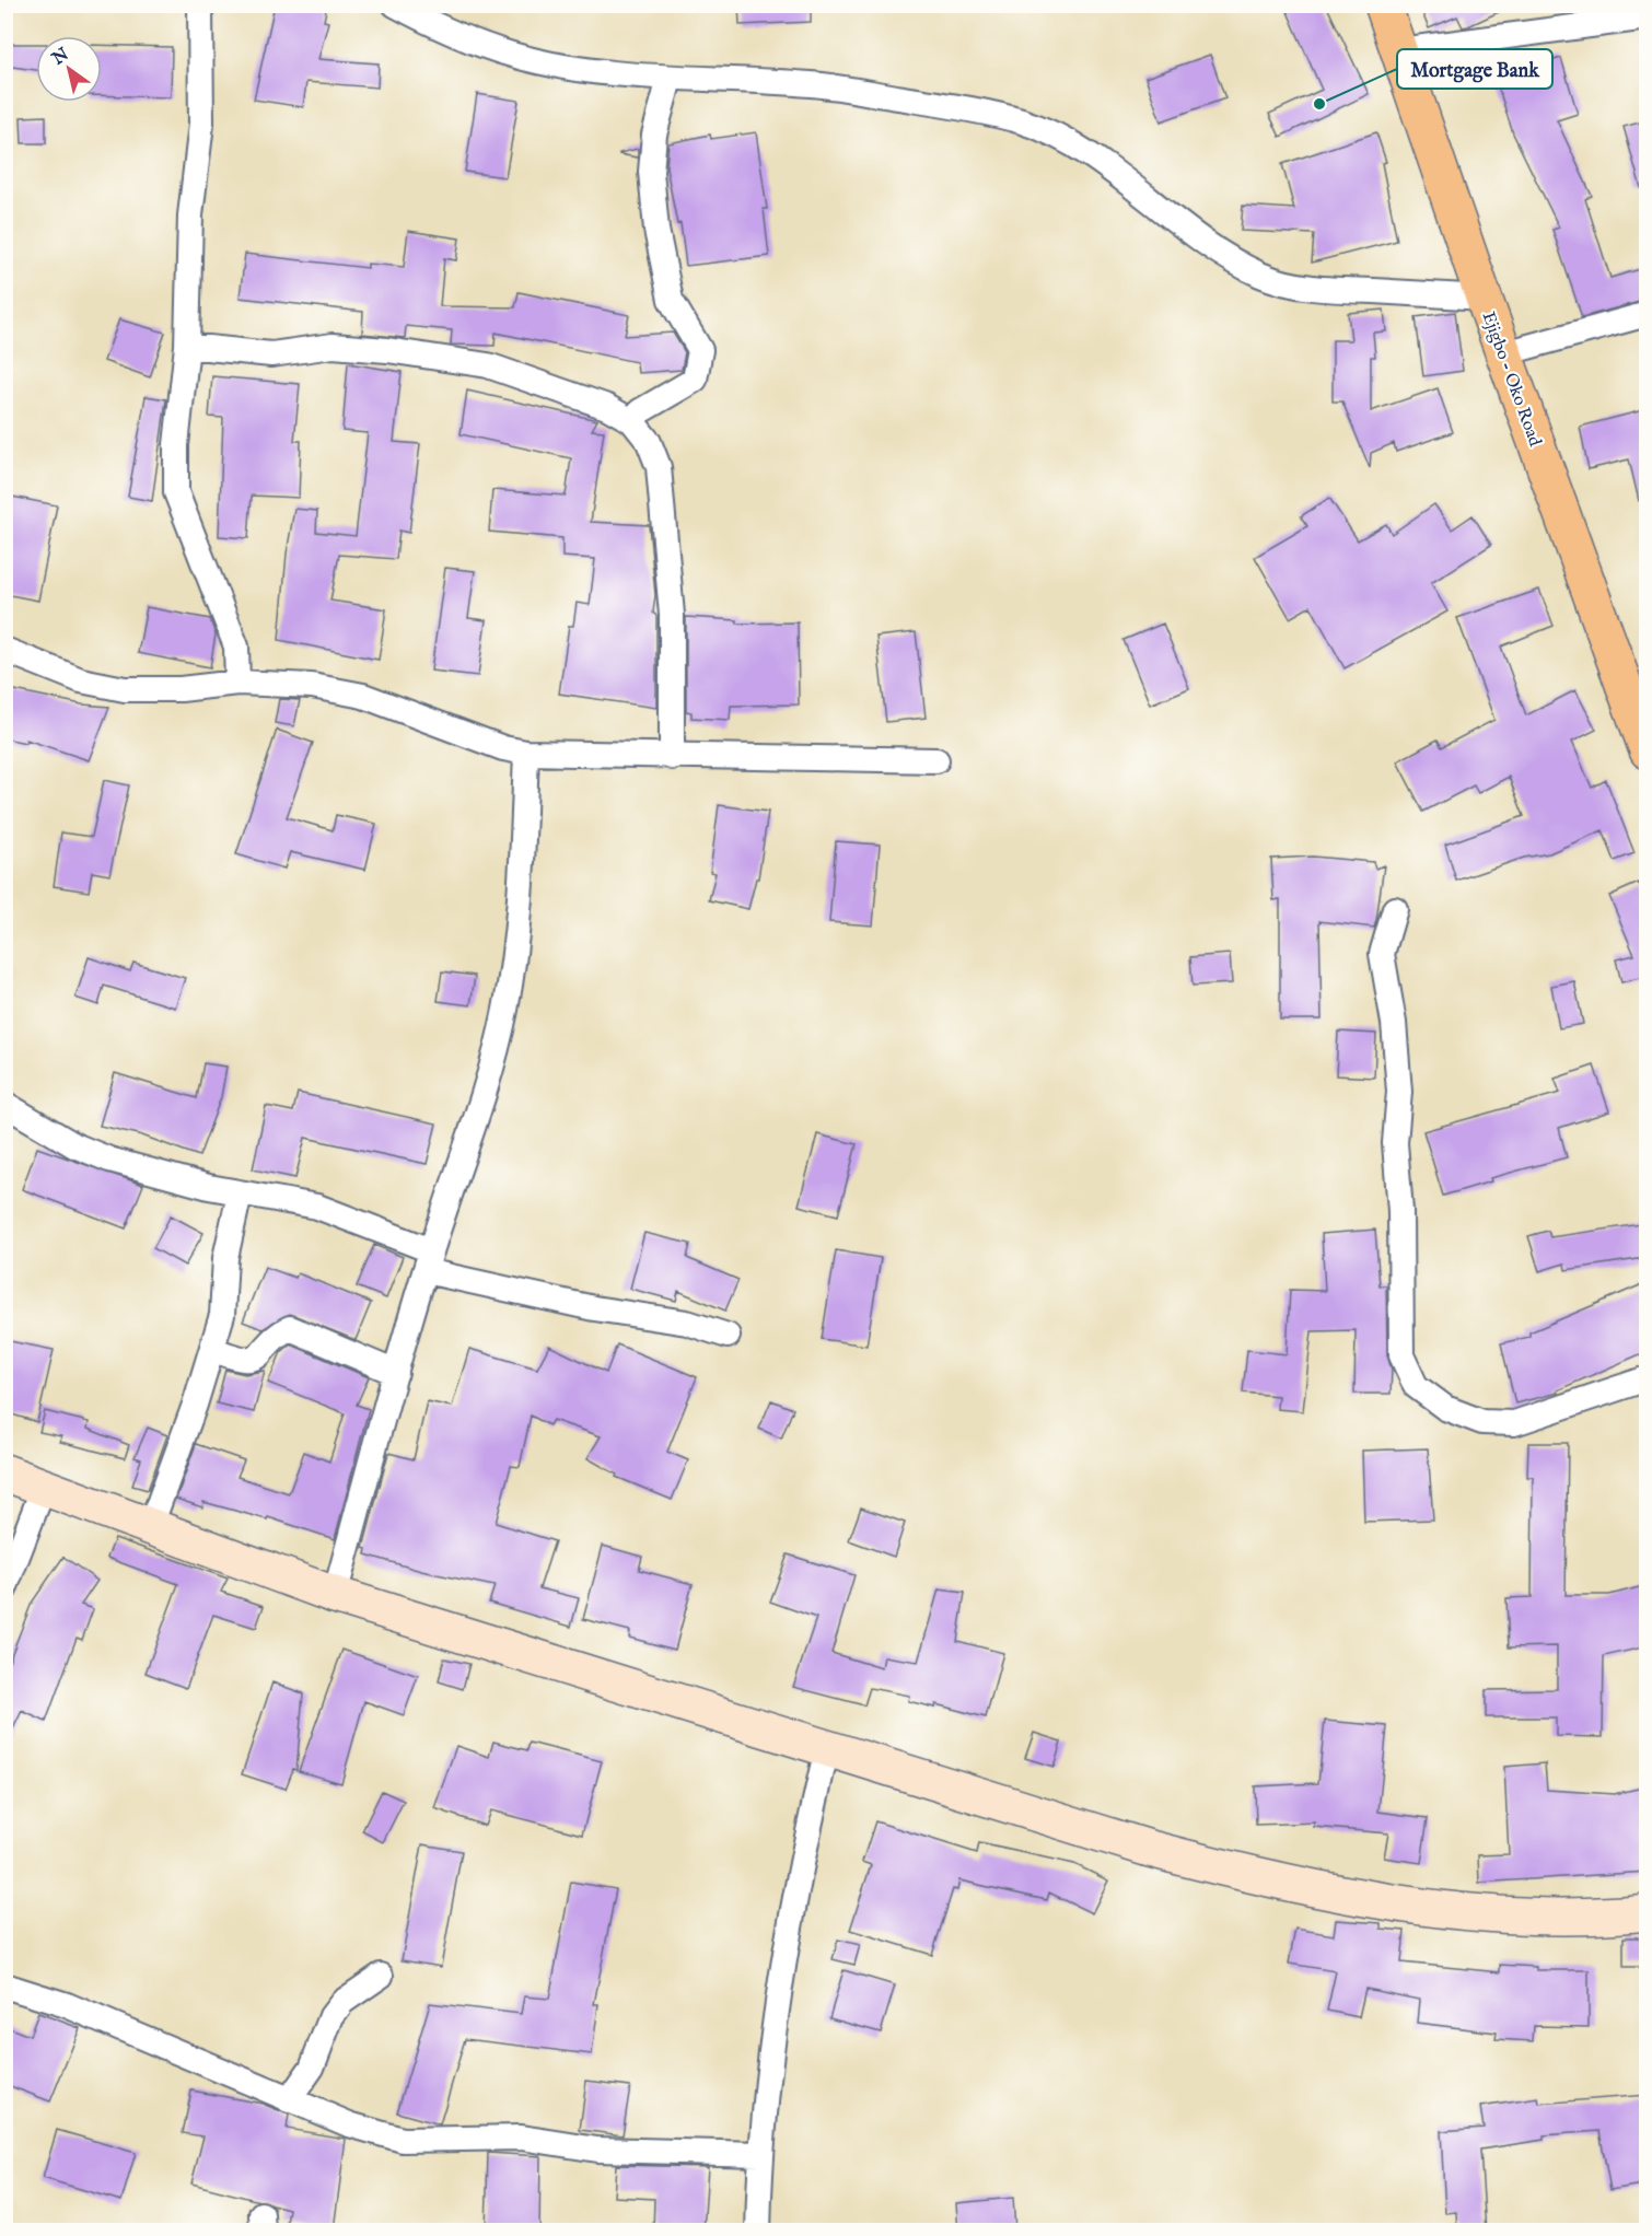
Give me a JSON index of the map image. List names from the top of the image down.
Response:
{
  "streets": {
    "main road": ["Ejigbo - Oko Road"]
  },
  "places": ["Mortgage Bank"],
  "north": "top left"
}
